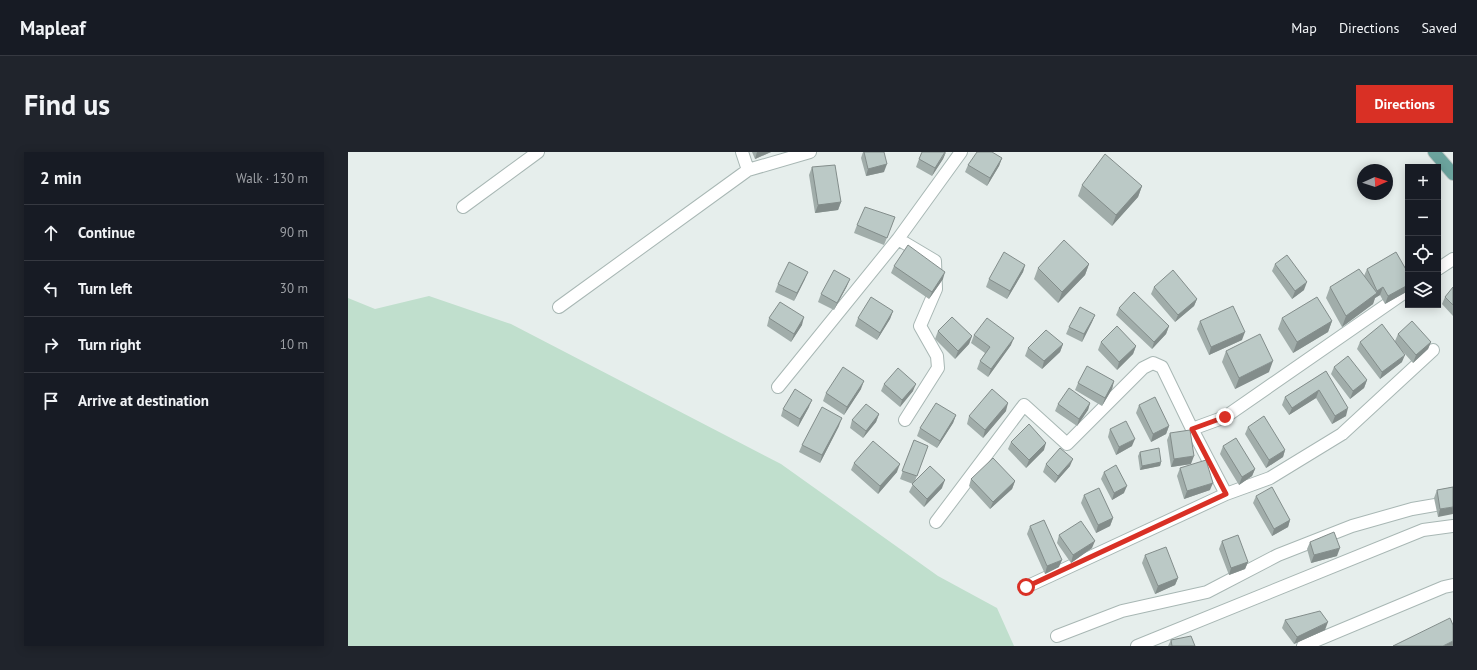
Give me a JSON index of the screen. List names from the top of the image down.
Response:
{
  "north": "right",
  "page": {
    "header": "Mapleaf",
    "nav": ["Map", "Directions", "Saved"],
    "buttons": "Directions",
    "title": "Find us",
    "heading": ["2 min", "Walk · 130 m"],
    "map_buttons": ["+", "−"],
    "list": [
      ["Continue", "90 m"],
      ["Turn left", "30 m"],
      ["Turn right", "10 m"],
      "Arrive at destination"
    ]
  }
}
